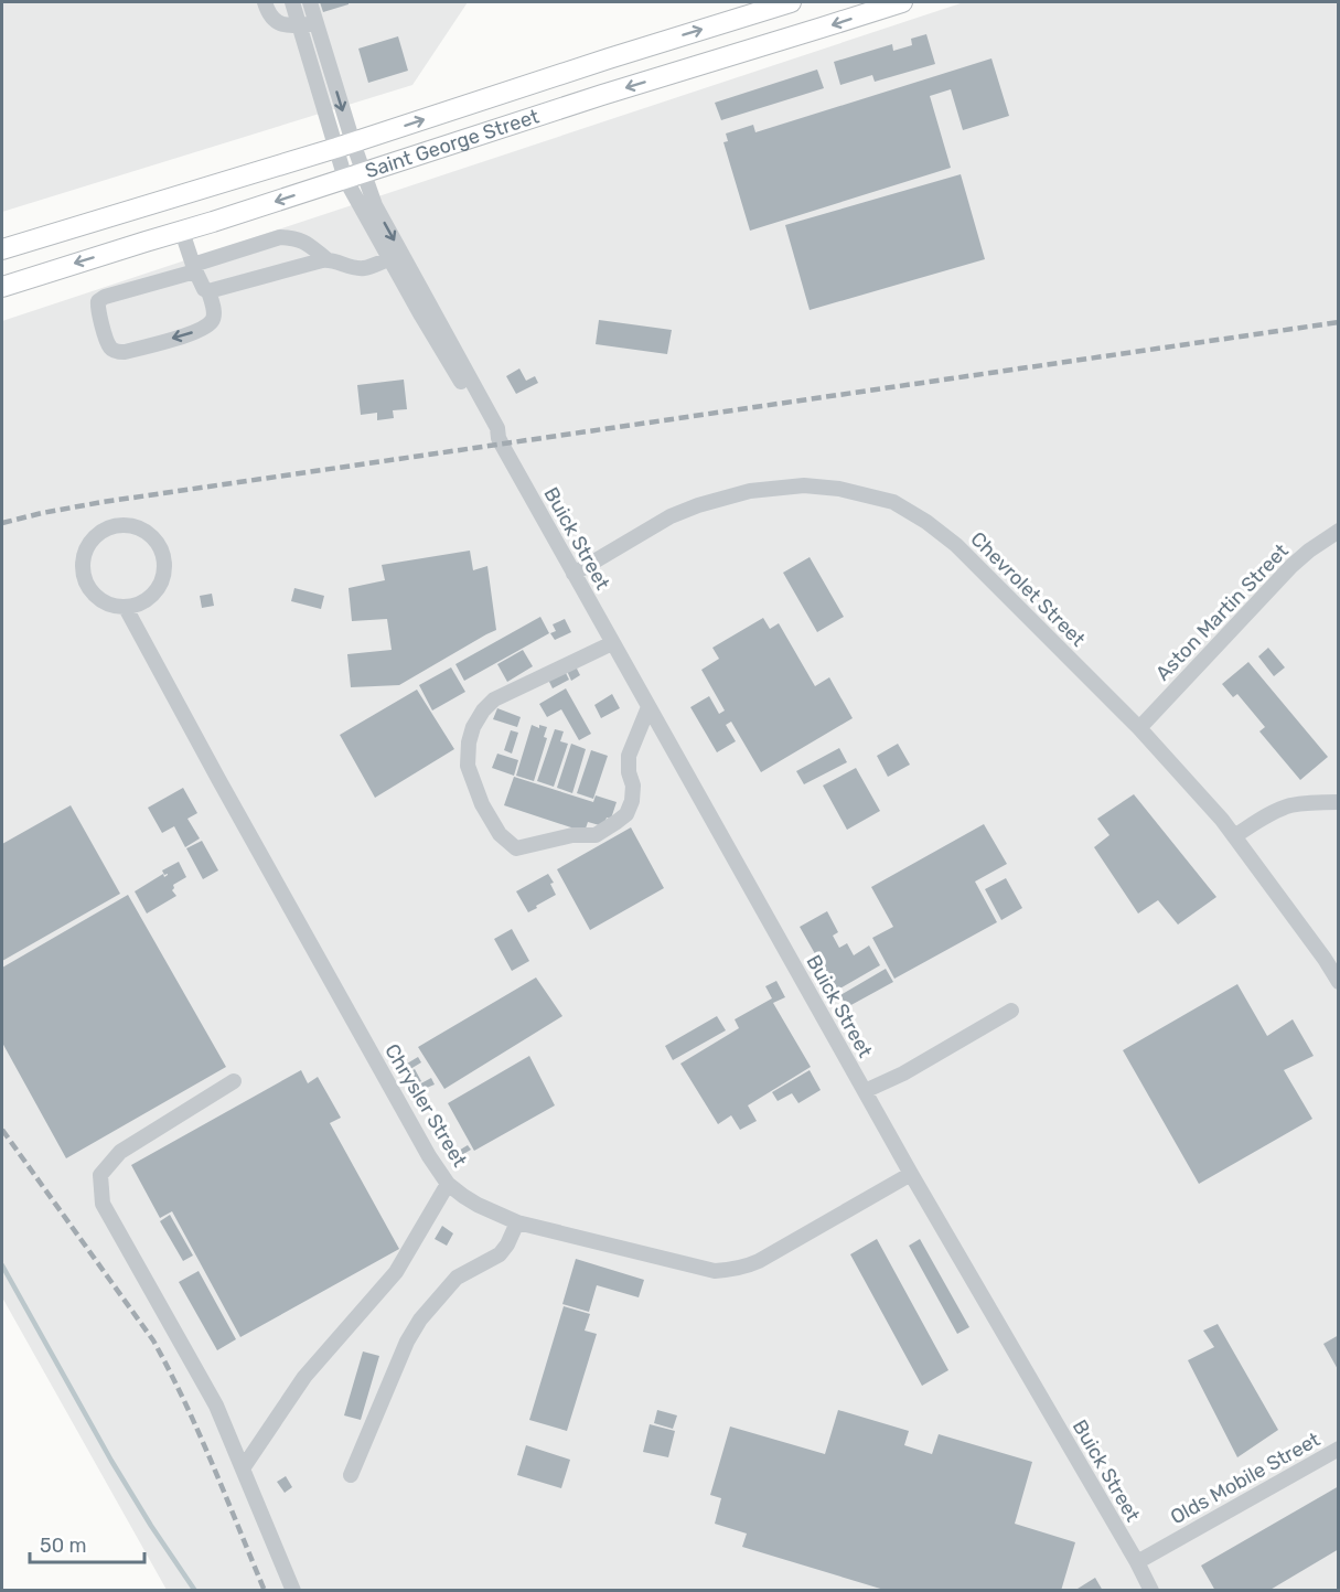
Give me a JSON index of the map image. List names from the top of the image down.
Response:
{
  "streets": {
    "main road": ["Saint George Street"],
    "lane": [
      "Buick Street",
      "Chevrolet Street",
      "Aston Martin Street",
      "Chrysler Street",
      "Olds Mobile Street"
    ]
  },
  "crossings": [
    ["Saint George Street", "Buick Street"],
    ["Buick Street", "Chevrolet Street"],
    ["Buick Street", "Chrysler Street"],
    ["Buick Street", "Olds Mobile Street"],
    ["Chevrolet Street", "Aston Martin Street"]
  ],
  "scale_bar": "50 m"
}
